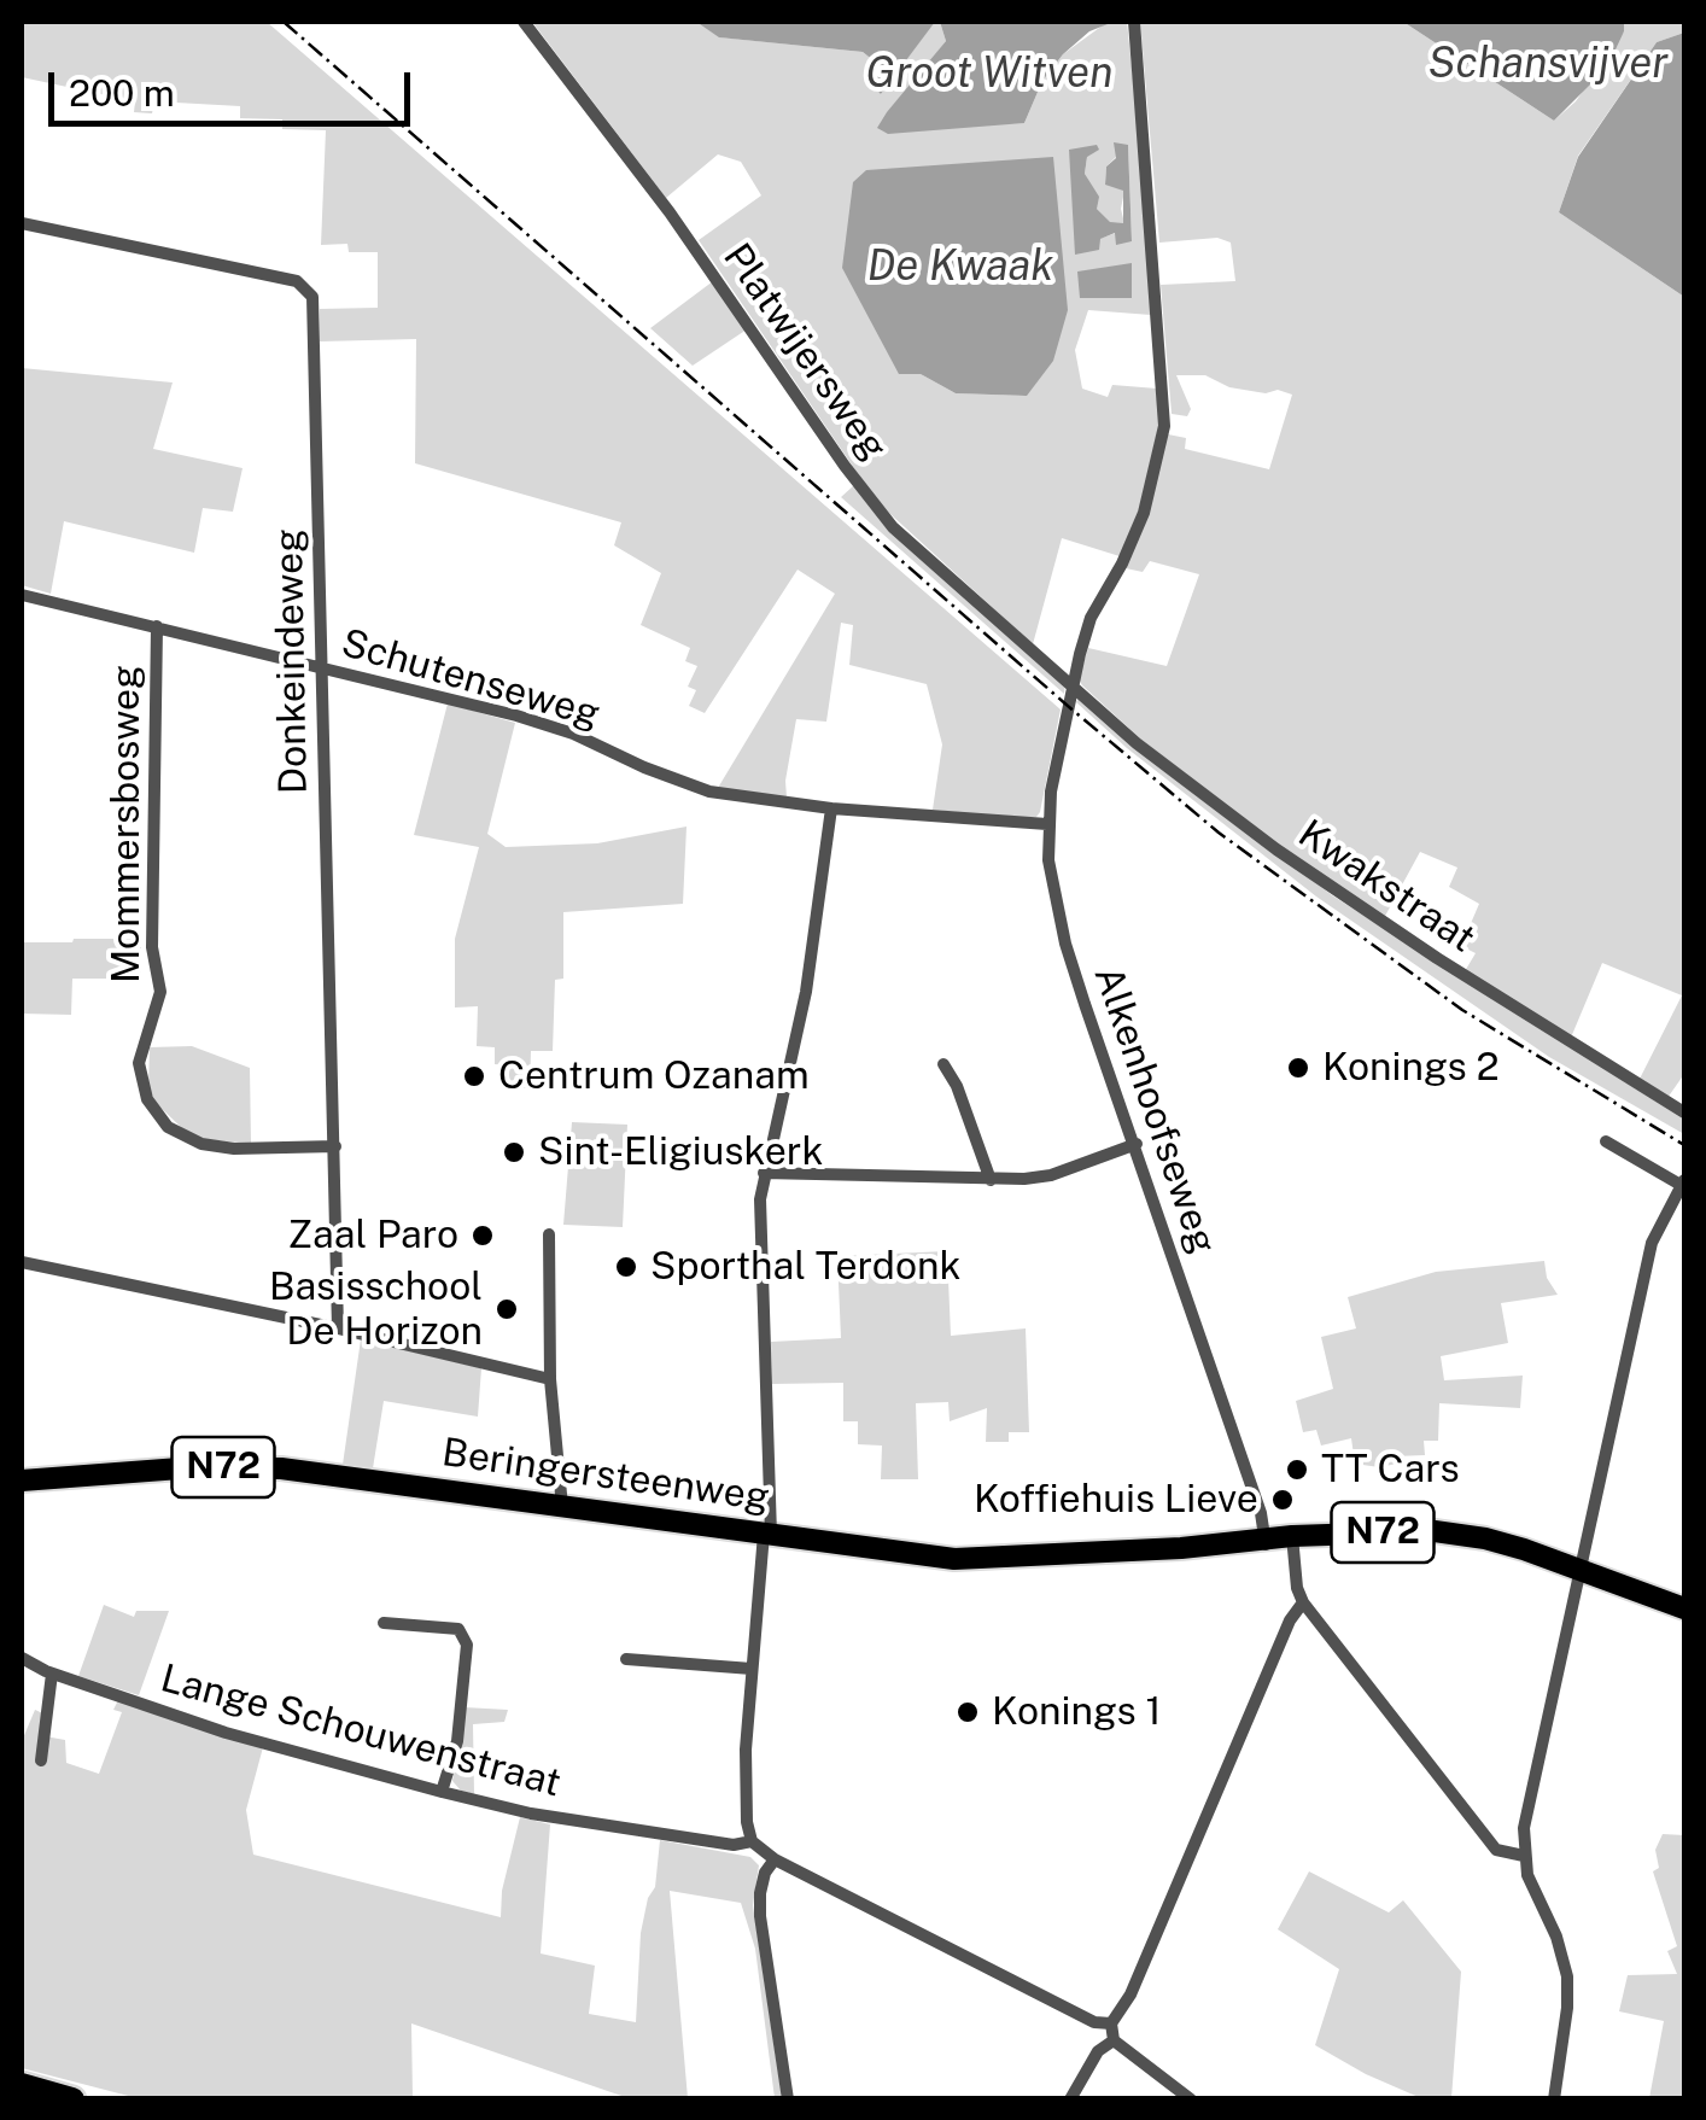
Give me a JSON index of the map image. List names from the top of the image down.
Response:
{
  "streets": {
    "main road": ["N72", "Beringersteenweg"],
    "street": [
      "Platwijersweg",
      "Donkeindeweg",
      "Schutenseweg",
      "Mommersbosweg",
      "Kwakstraat",
      "Alkenhoofseweg",
      "Lange Schouwenstraat"
    ]
  },
  "crossings": [
    ["Platwijersweg", "Kwakstraat"],
    ["Platwijersweg", "Alkenhoofseweg"],
    ["Donkeindeweg", "Schutenseweg"],
    ["Donkeindeweg", "Mommersbosweg"],
    ["Schutenseweg", "Mommersbosweg"],
    ["Schutenseweg", "Alkenhoofseweg"],
    ["Kwakstraat", "Alkenhoofseweg"],
    ["Alkenhoofseweg", "Beringersteenweg"],
    ["N72", "Beringersteenweg"]
  ],
  "water": ["Schansvijver", "Groot Witven", "De Kwaak"],
  "places": [
    "Konings 2",
    "Centrum Ozanam",
    "Sint-Eligiuskerk",
    "Zaal Paro",
    "Sporthal Terdonk",
    "Basisschool De Horizon",
    "TT Cars",
    "Koffiehuis Lieve",
    "Konings 1"
  ],
  "scale_bar": "200 m"
}
